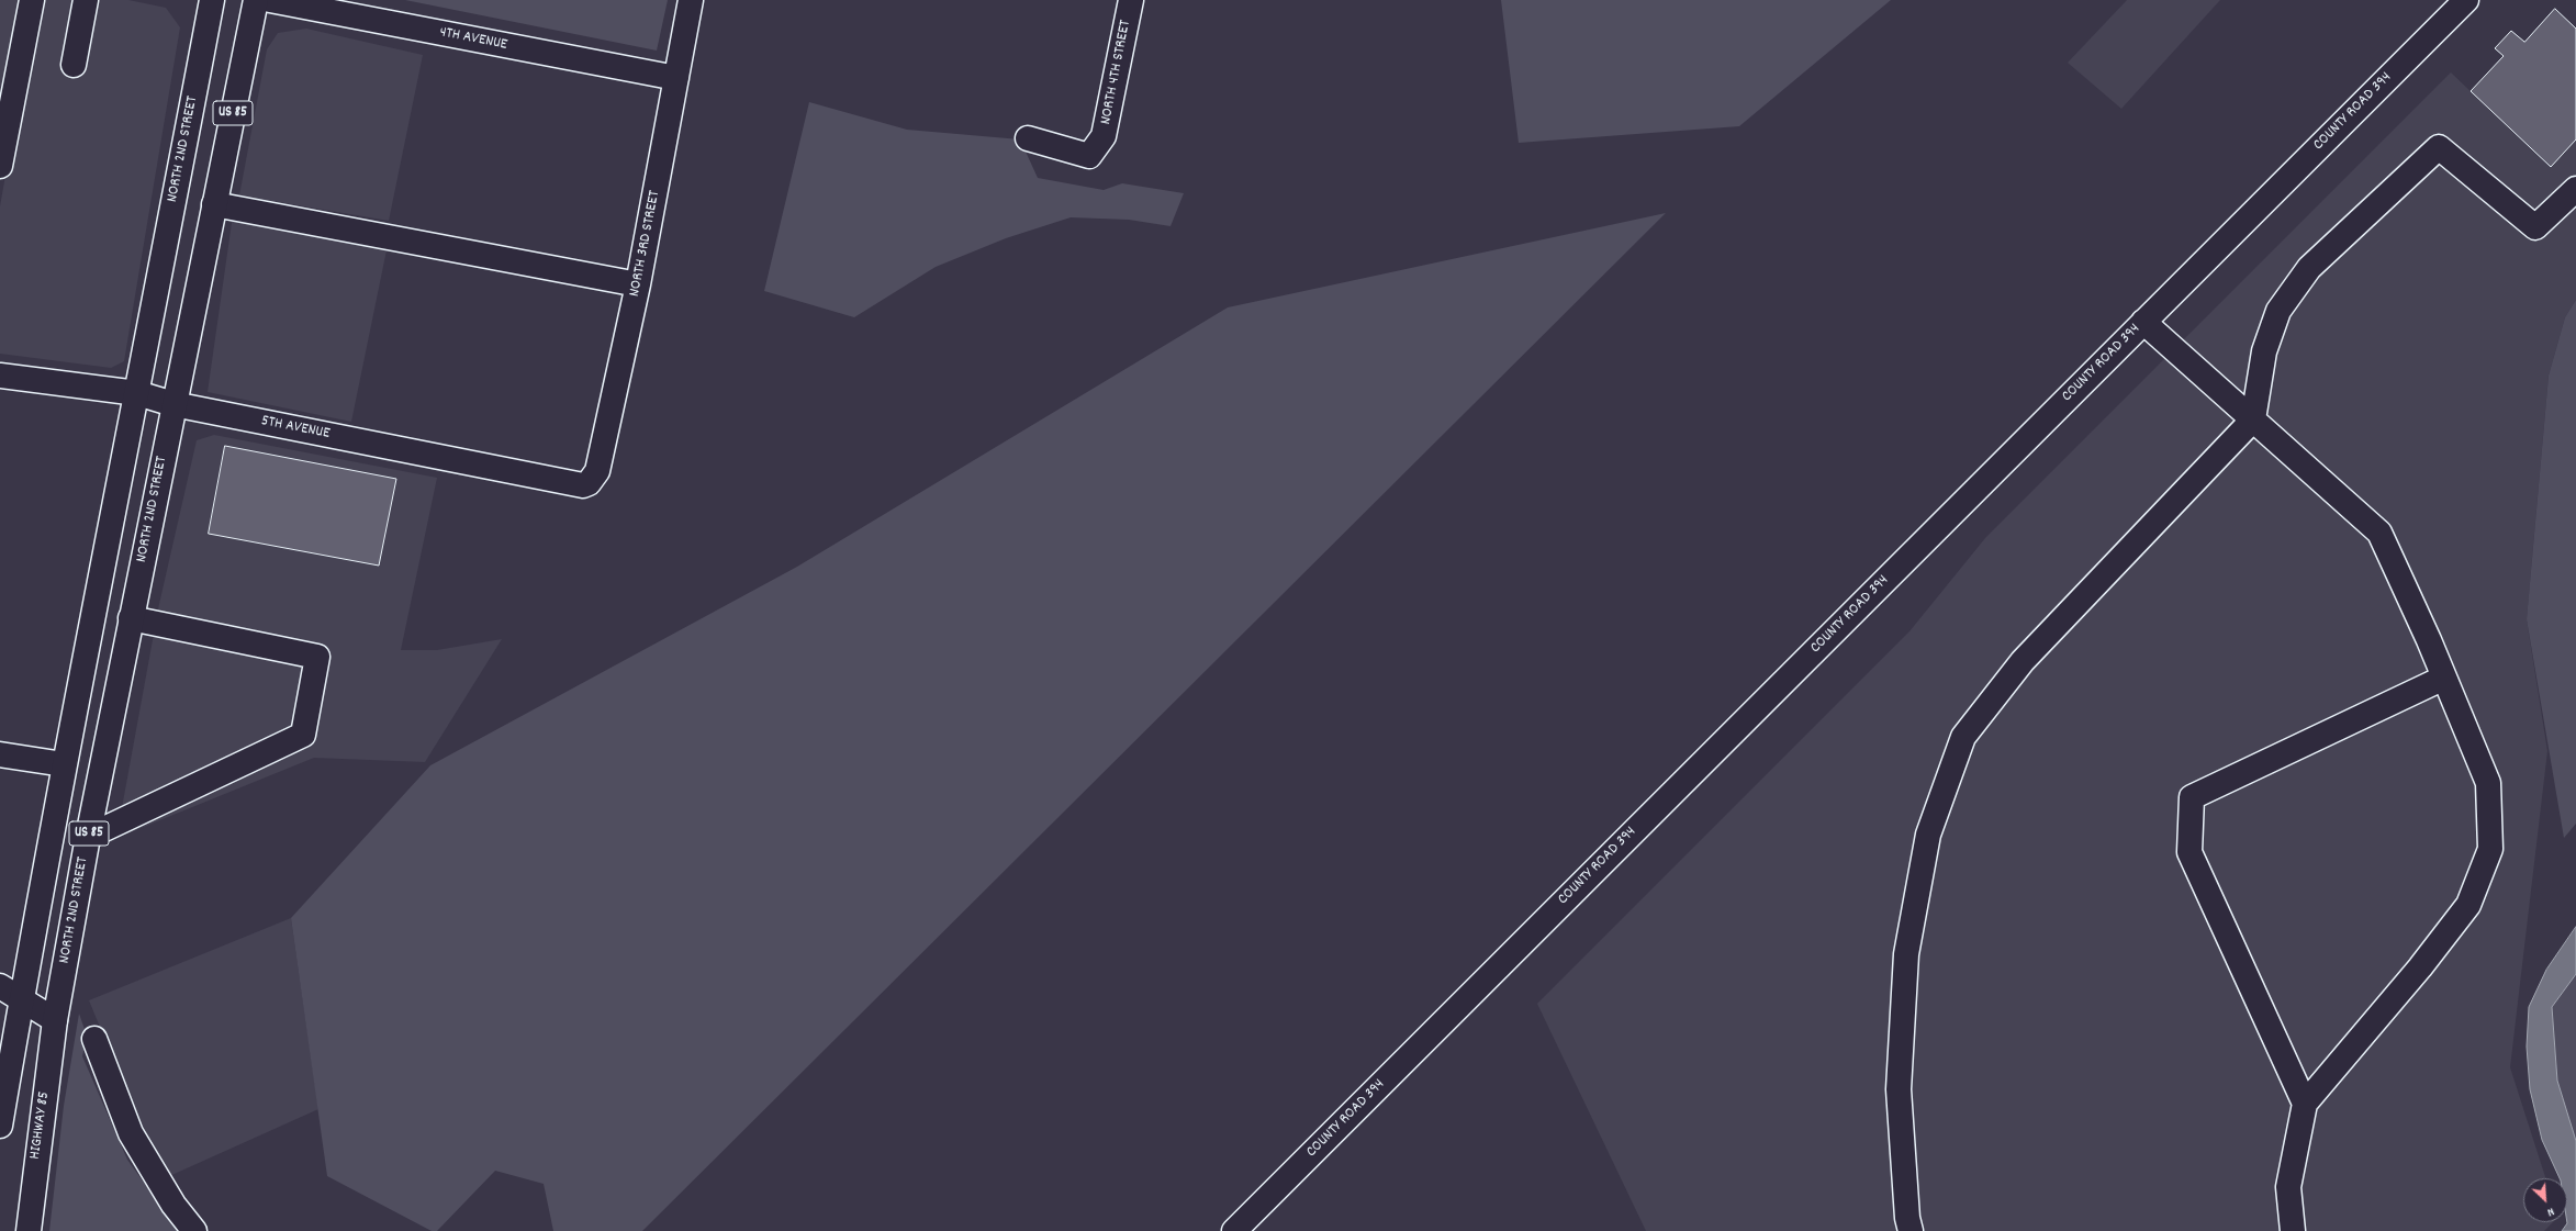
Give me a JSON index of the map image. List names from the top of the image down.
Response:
{
  "streets": {
    "main road": [
      "4TH AVENUE",
      "NORTH 4TH STREET",
      "COUNTY ROAD 394",
      "US 85",
      "NORTH 2ND STREET",
      "NORTH 3RD STREET",
      "5TH AVENUE",
      "HIGHWAY 85"
    ]
  },
  "crossings": [
    ["4TH AVENUE", "NORTH 3RD STREET"],
    ["US 85", "NORTH 2ND STREET"],
    ["NORTH 2ND STREET", "5TH AVENUE"],
    ["NORTH 2ND STREET", "HIGHWAY 85"],
    ["NORTH 3RD STREET", "5TH AVENUE"]
  ],
  "north": "bottom right"
}
